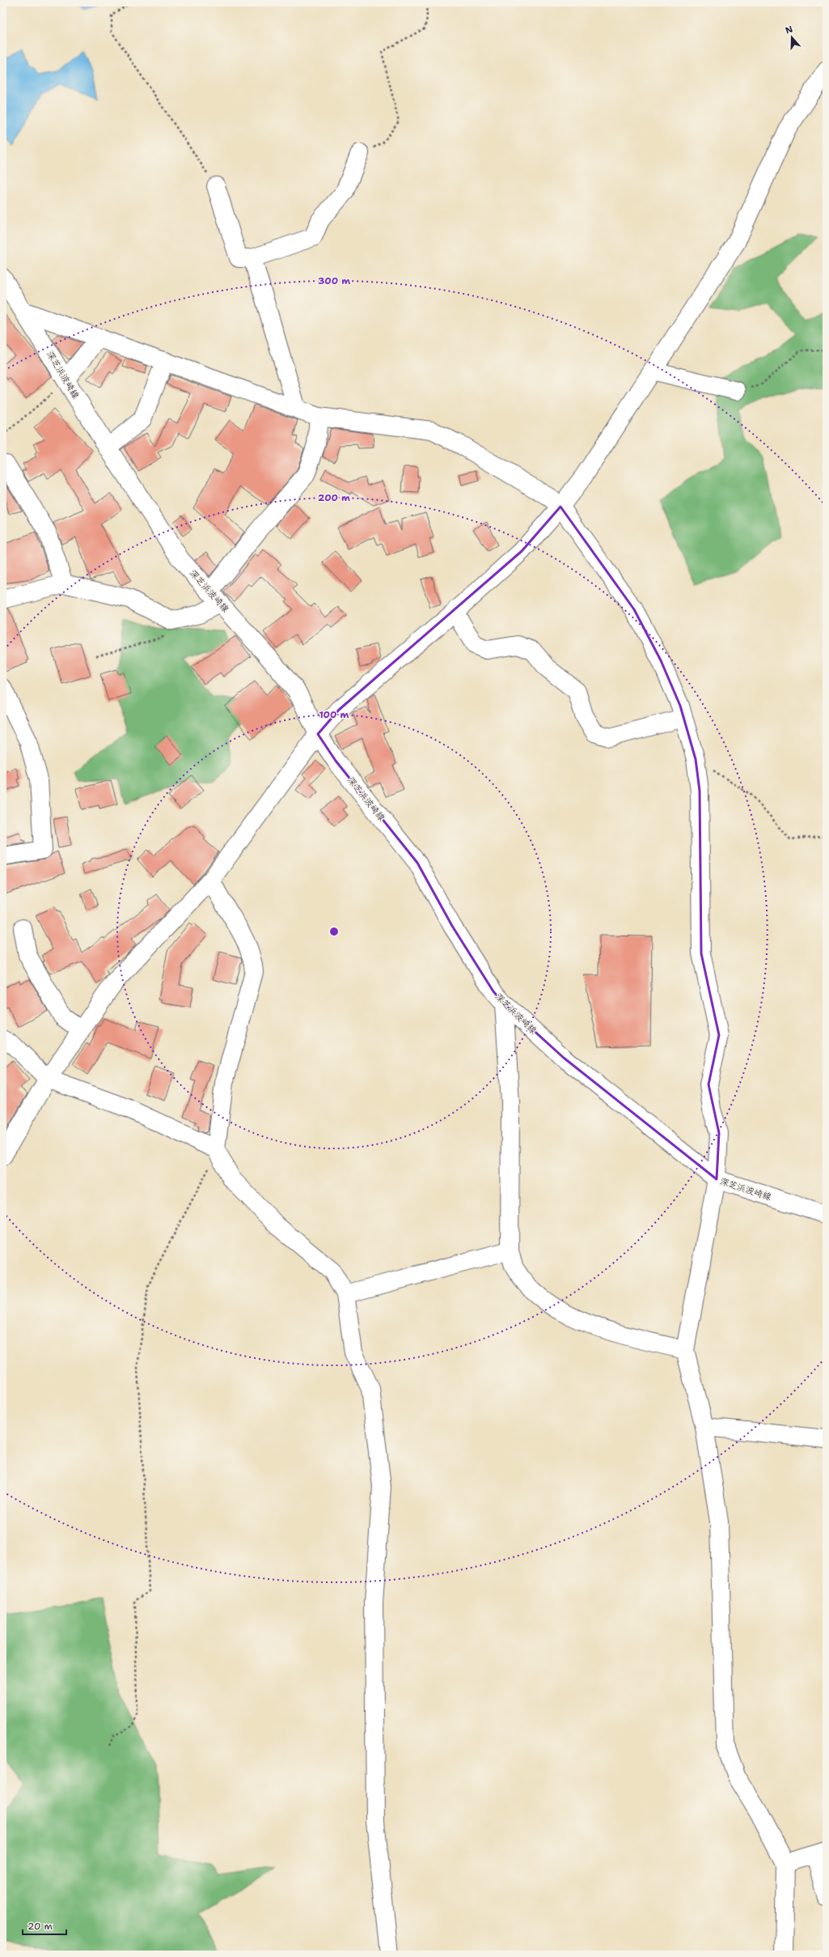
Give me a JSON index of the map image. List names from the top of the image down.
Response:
{
  "streets": {
    "street": ["深芝浜波崎線"]
  },
  "scale_bar": "20 m",
  "north": "top",
  "rings": ["300 m", "200 m", "100 m"]
}
